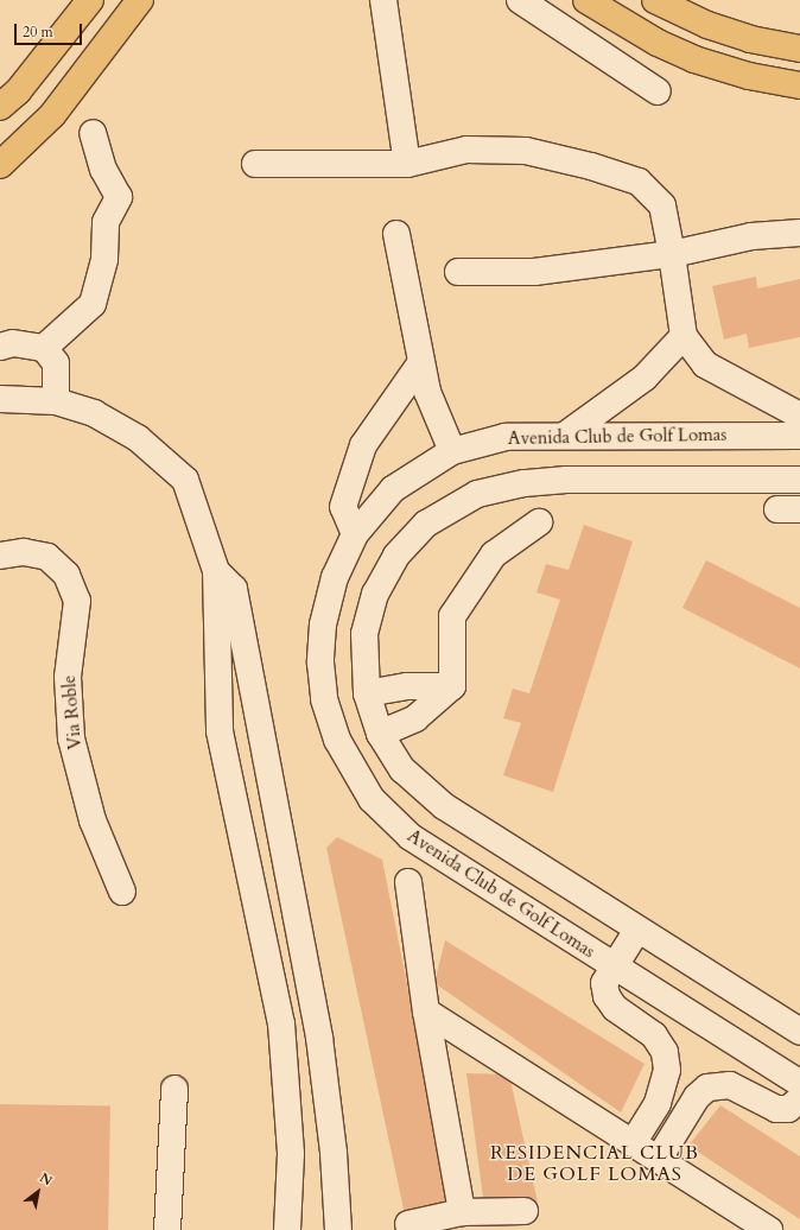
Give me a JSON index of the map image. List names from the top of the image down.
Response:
{
  "streets": {
    "street": ["Avenida Club de Golf Lomas", "Via Roble"]
  },
  "districts": ["RESIDENCIAL CLUB DE GOLF LOMAS"],
  "scale_bar": "20 m",
  "north": "top right"
}
